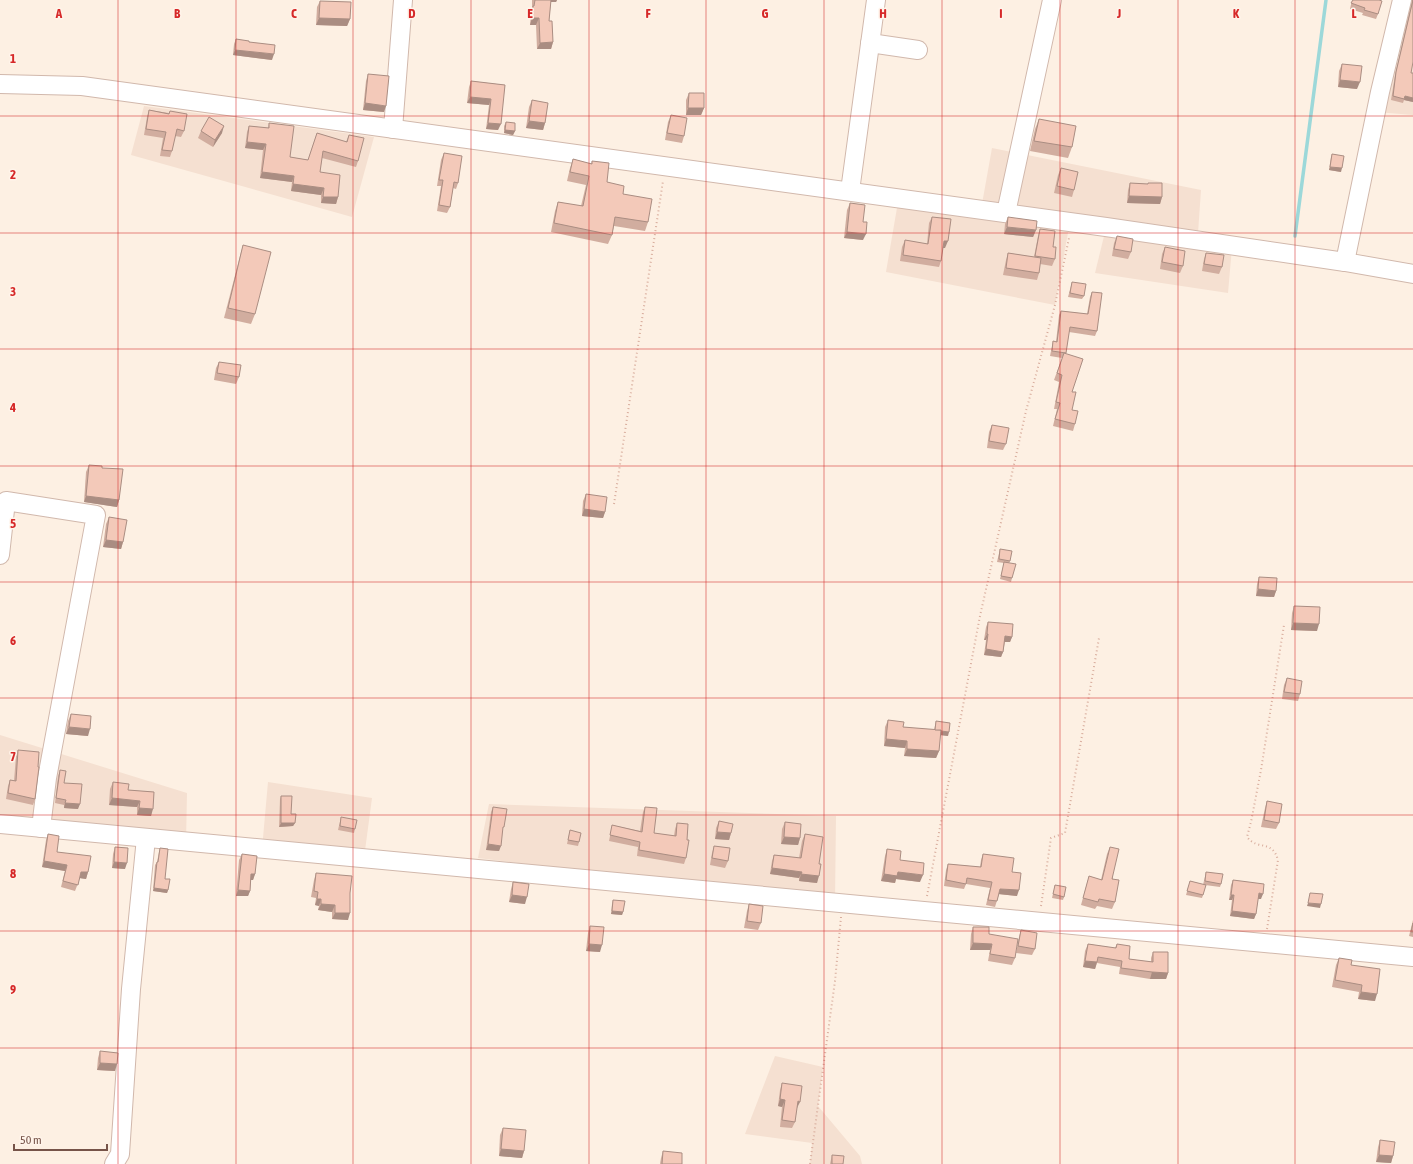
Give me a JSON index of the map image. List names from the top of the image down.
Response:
{
  "scale_bar": "50 m",
  "grid": {
    "columns": [
      "A",
      "B",
      "C",
      "D",
      "E",
      "F",
      "G",
      "H",
      "I",
      "J",
      "K",
      "L"
    ],
    "rows": [
      "1",
      "2",
      "3",
      "4",
      "5",
      "6",
      "7",
      "8",
      "9"
    ]
  }
}
